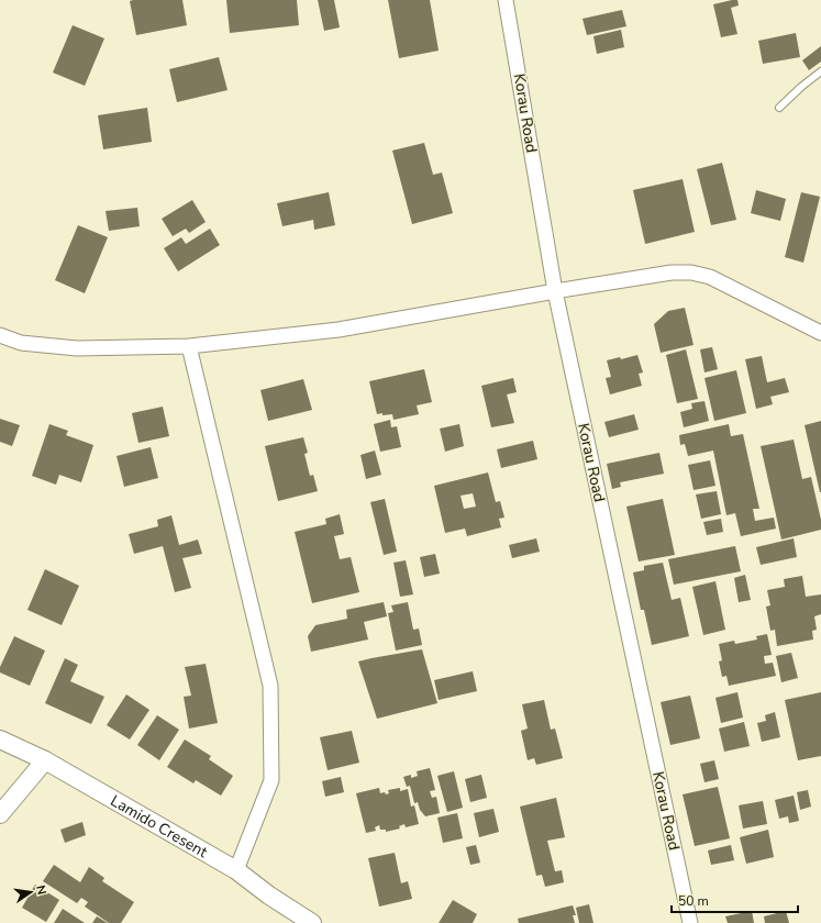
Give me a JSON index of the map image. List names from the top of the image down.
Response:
{
  "streets": {
    "street": ["Korau Road", "Lamido Cresent"]
  },
  "scale_bar": "50 m",
  "north": "right"
}
